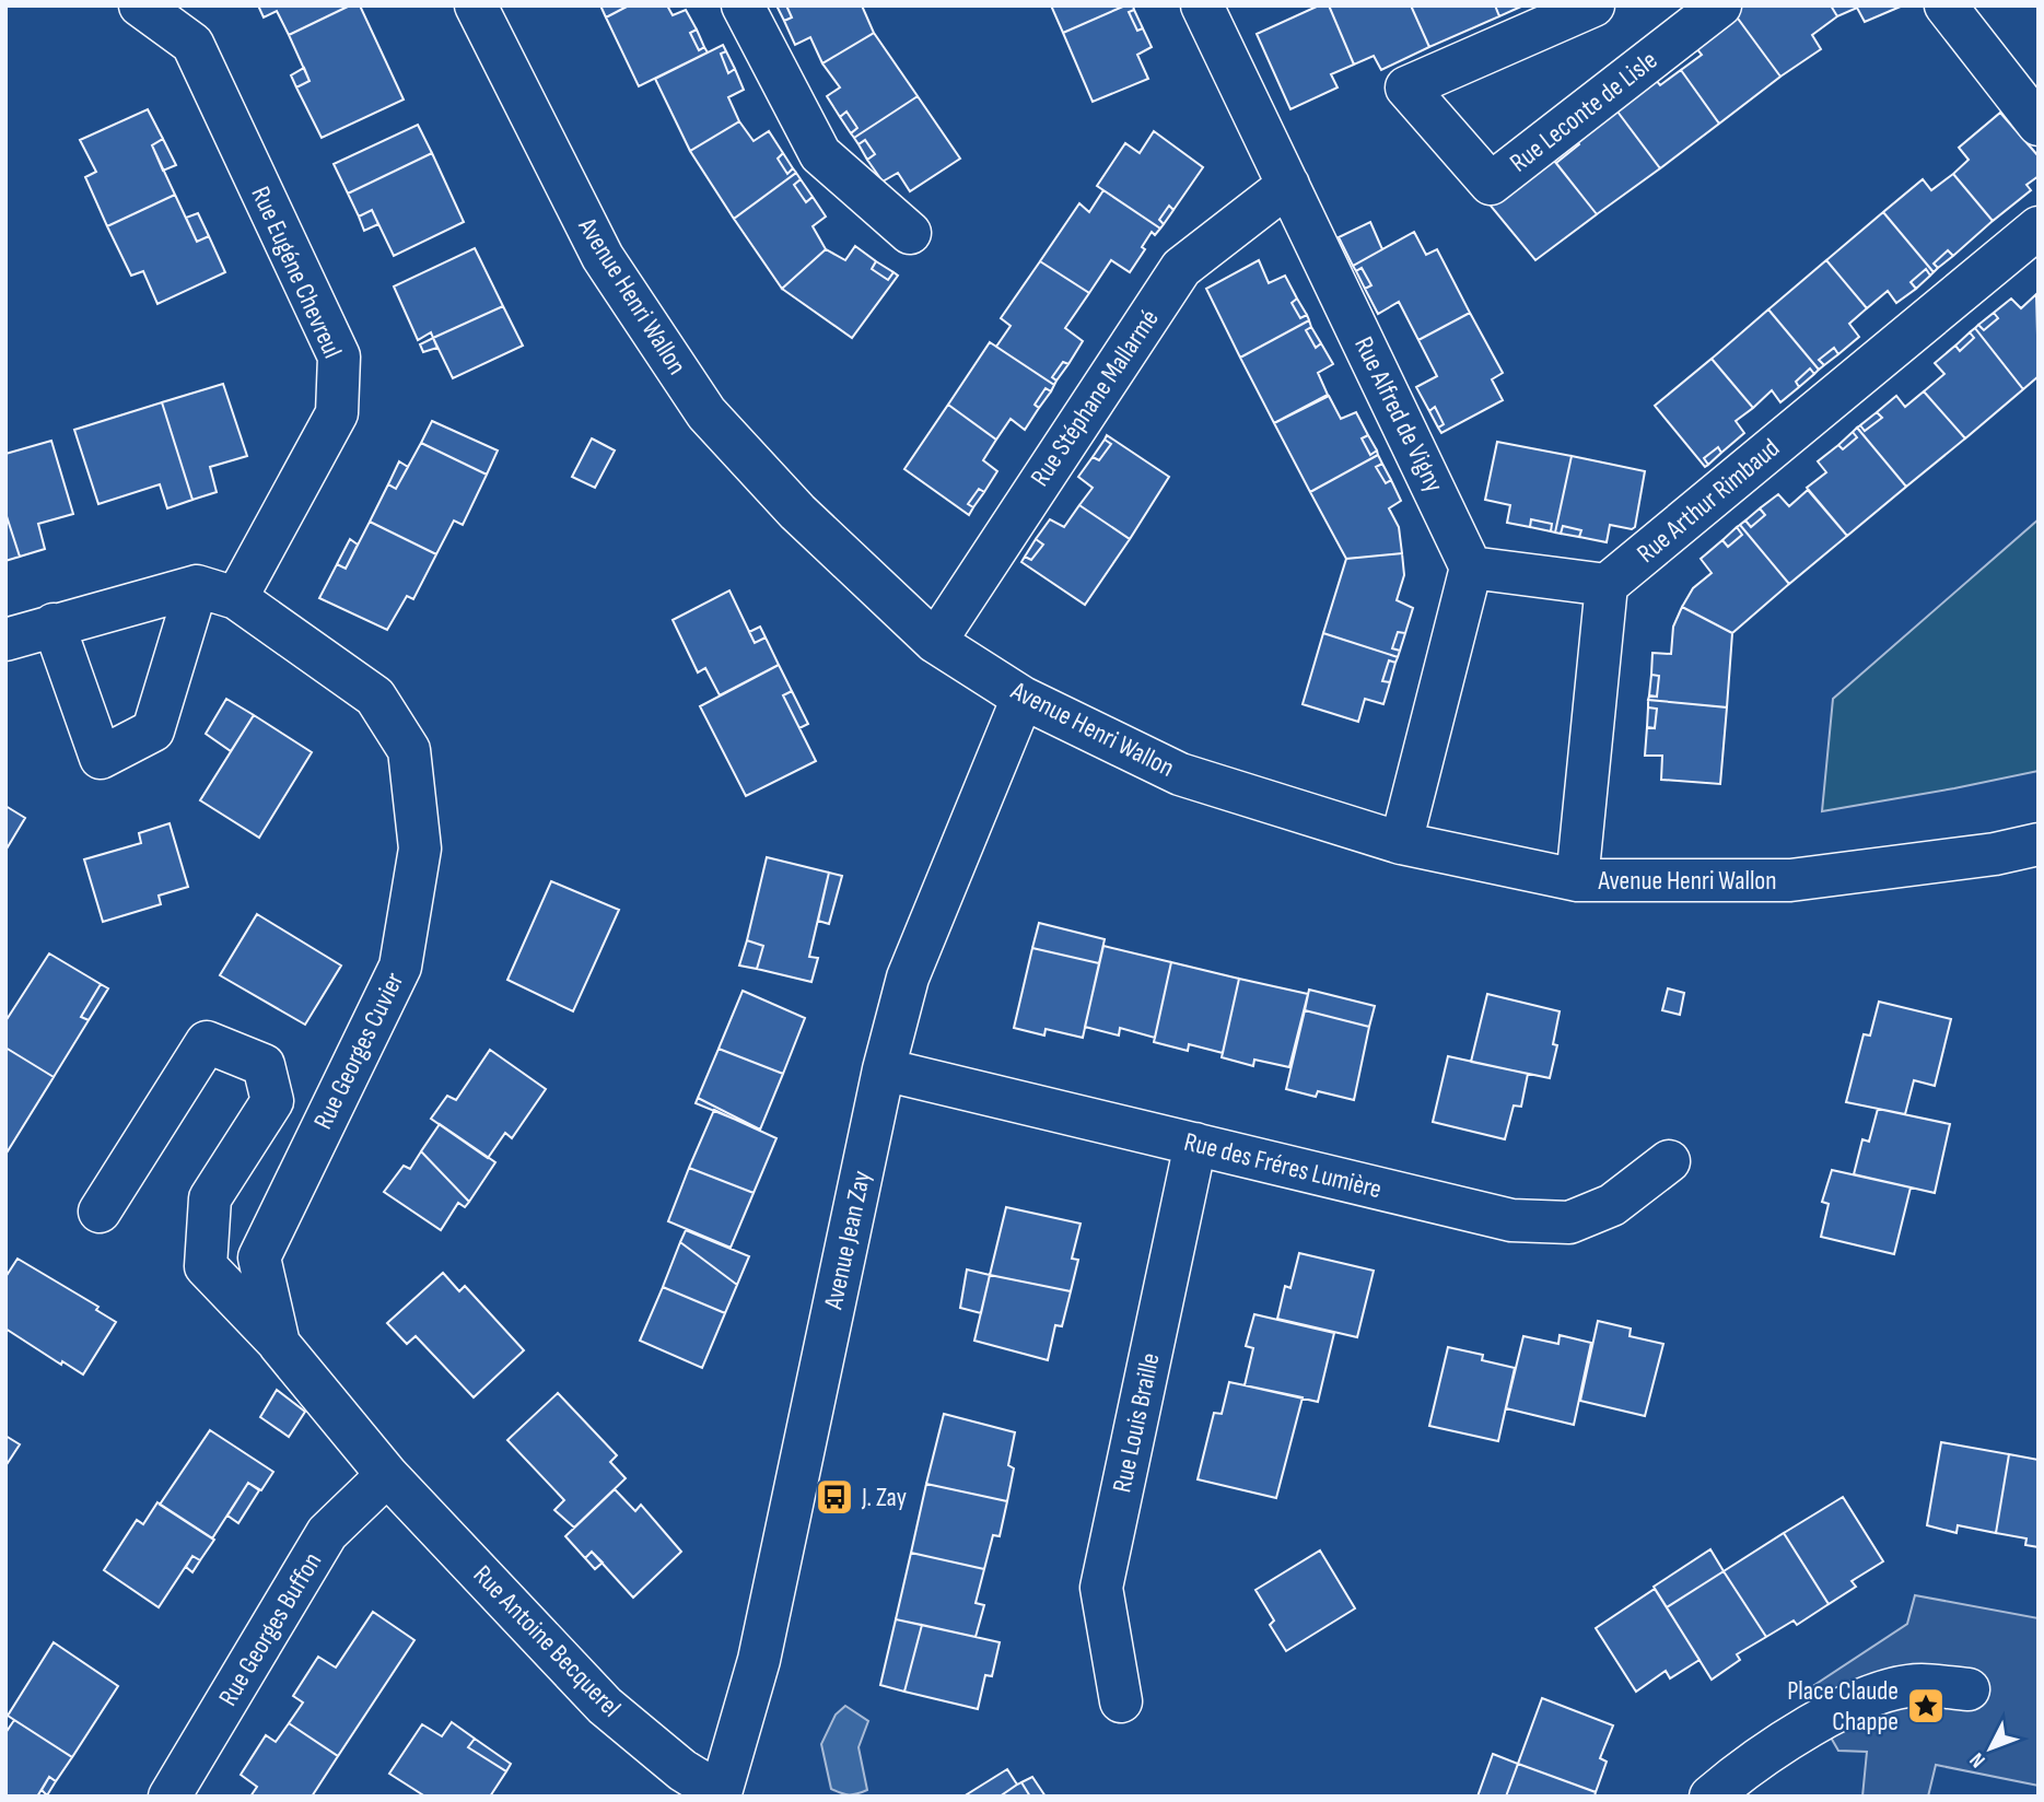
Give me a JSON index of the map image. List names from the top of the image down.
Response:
{
  "streets": {
    "street": [
      "Rue Leconte de Lisle",
      "Rue Eugéne Chevreul",
      "Avenue Henri Wallon",
      "Rue Stéphane Mallarmé",
      "Rue Alfred de Vigny",
      "Rue Arthur Rimbaud",
      "Rue Georges Cuvier",
      "Rue des Fréres Lumière",
      "Avenue Jean Zay",
      "Rue Louis Braille",
      "Rue Georges Buffon",
      "Rue Antoine Becquerel"
    ]
  },
  "crossings": [
    ["Rue Eugéne Chevreul", "Rue Georges Cuvier"],
    ["Avenue Henri Wallon", "Rue Stéphane Mallarmé"],
    ["Avenue Henri Wallon", "Avenue Jean Zay"],
    ["Rue Stéphane Mallarmé", "Rue Alfred de Vigny"],
    ["Rue Georges Cuvier", "Rue Georges Buffon"],
    ["Rue Georges Cuvier", "Rue Antoine Becquerel"],
    ["Rue des Fréres Lumière", "Avenue Jean Zay"],
    ["Rue des Fréres Lumière", "Rue Louis Braille"],
    ["Avenue Jean Zay", "Rue Antoine Becquerel"],
    ["Rue Georges Buffon", "Rue Antoine Becquerel"]
  ],
  "places": {
    "bus stop": ["J. Zay"],
    "place": ["Place Claude Chappe"]
  },
  "north": "bottom left"
}
